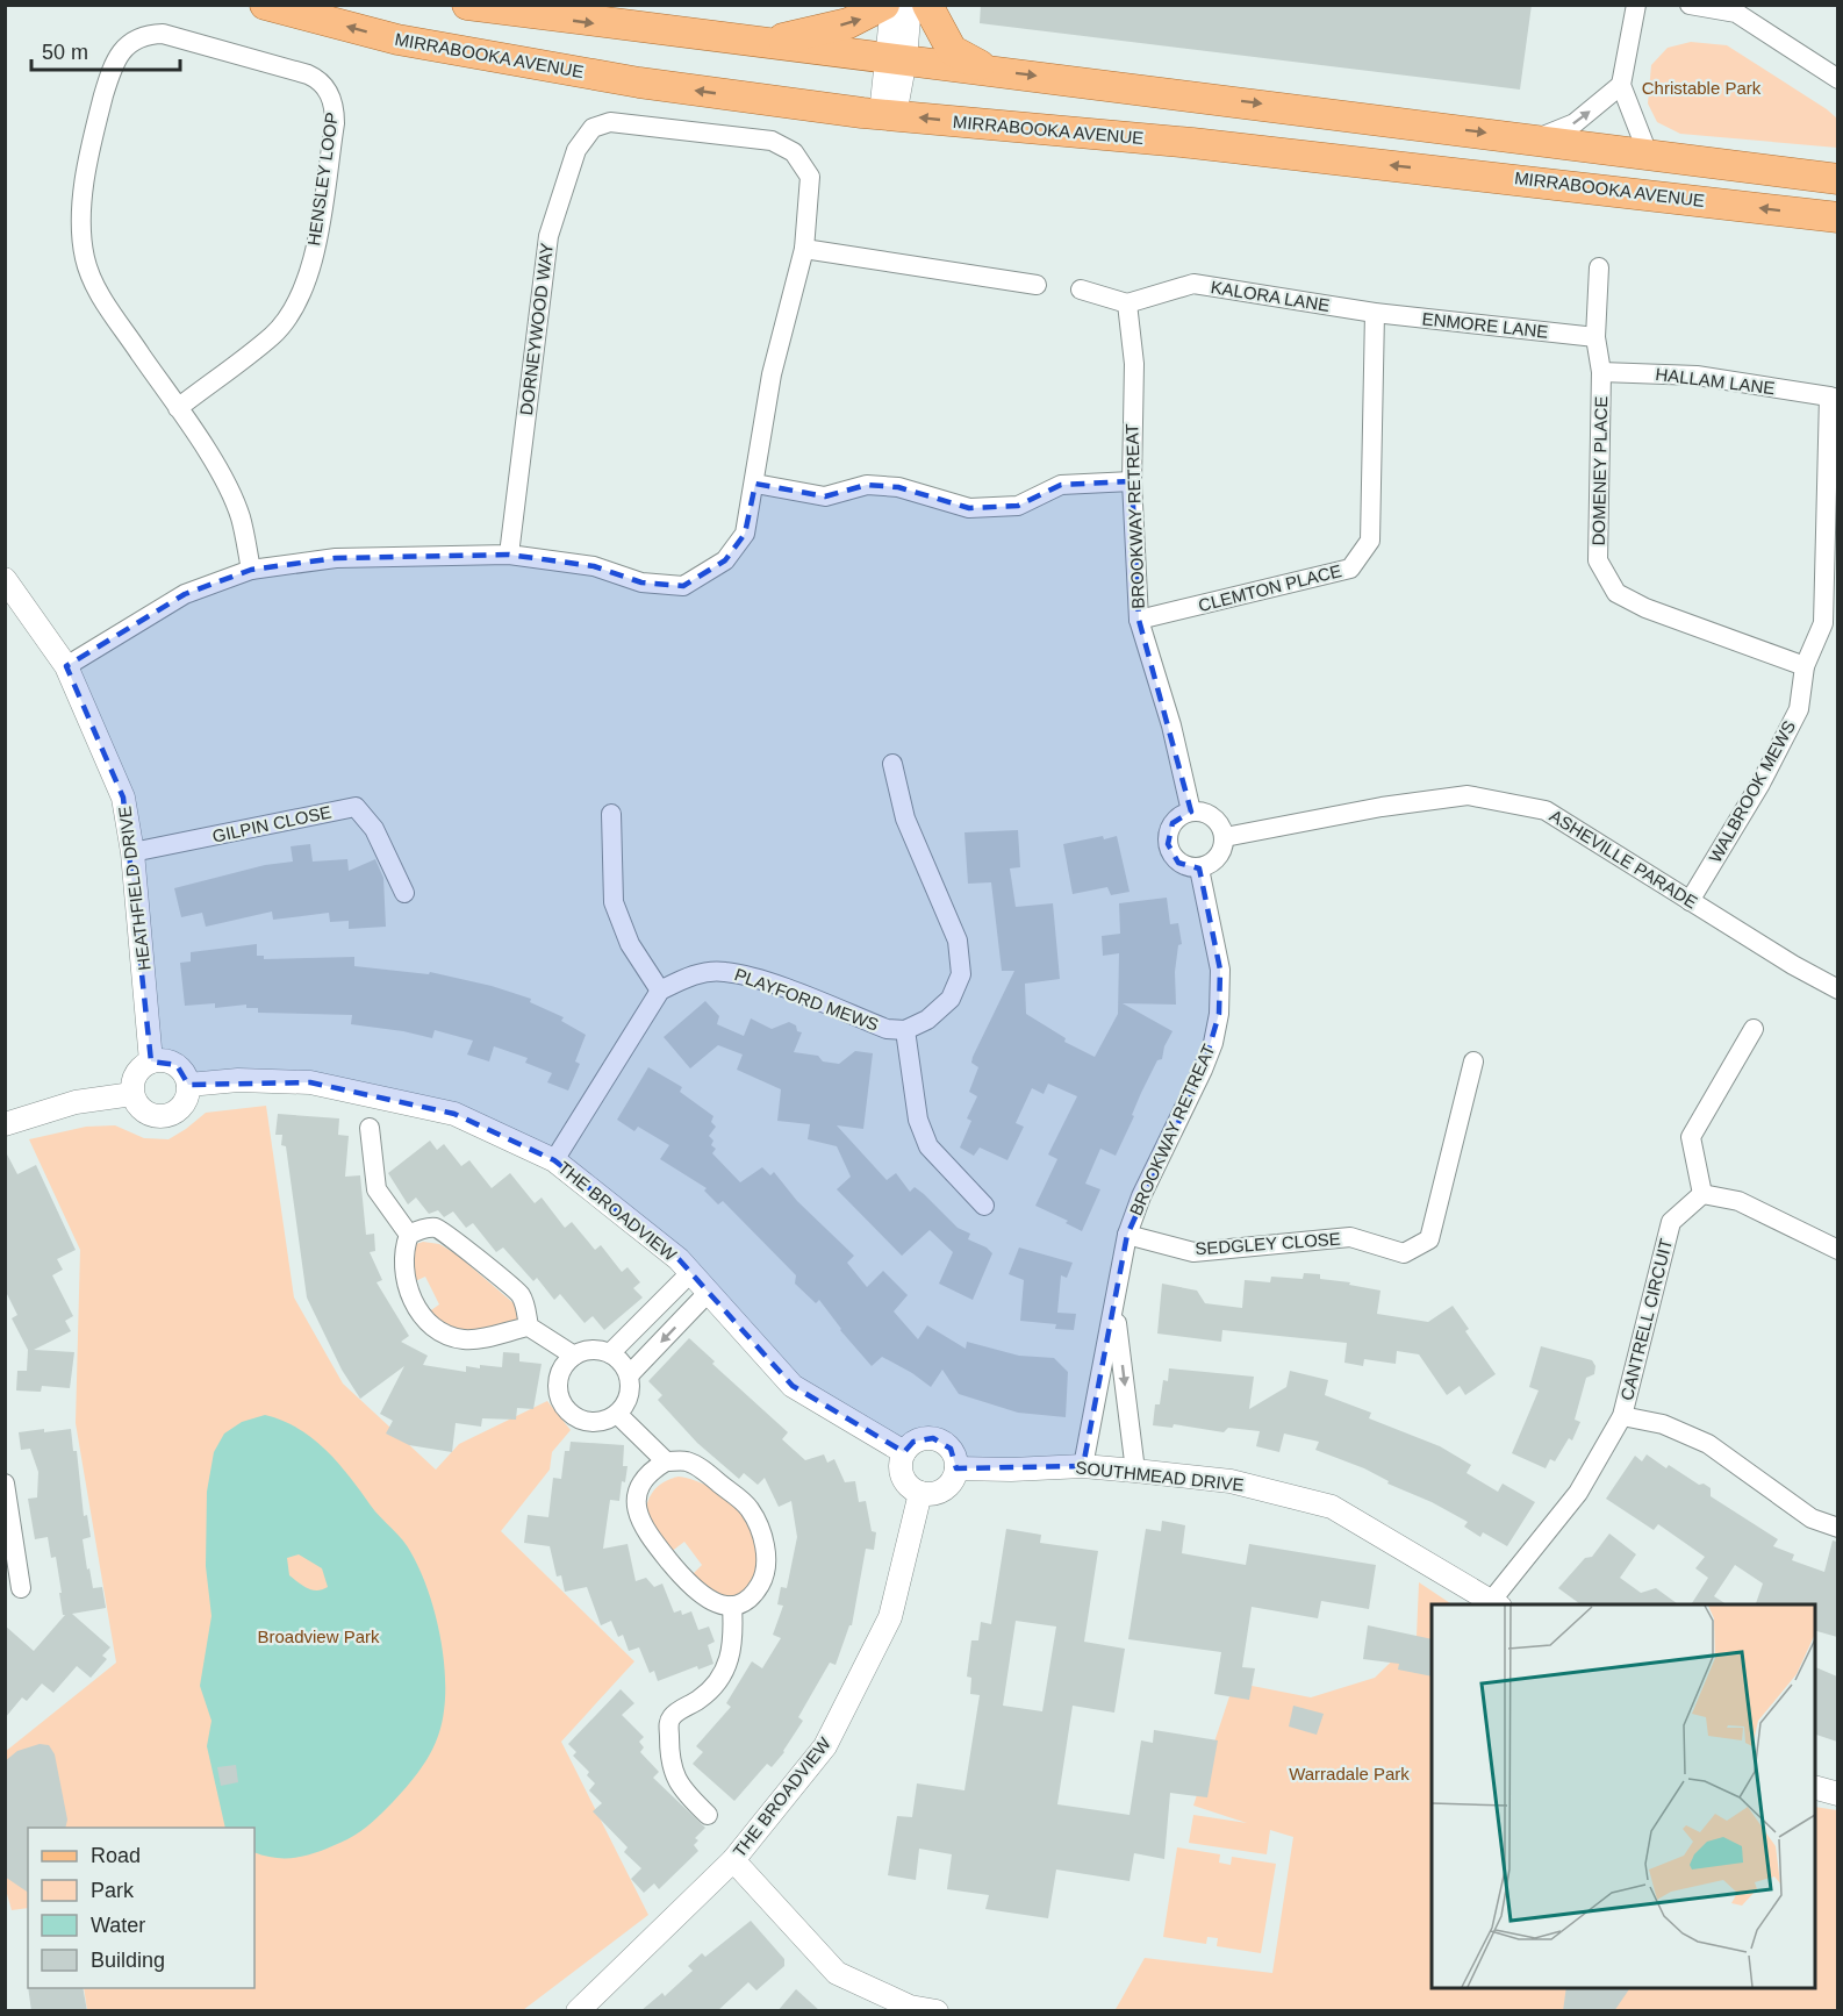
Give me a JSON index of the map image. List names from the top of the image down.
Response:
{
  "streets": {
    "main road": ["MIRRABOOKA AVENUE"],
    "street": [
      "HENSLEY LOOP",
      "KALORA LANE",
      "ENMORE LANE",
      "DORNEYWOOD WAY",
      "HALLAM LANE",
      "DOMENEY PLACE",
      "BROOKWAY RETREAT",
      "CLEMTON PLACE",
      "WALBROOK MEWS",
      "GILPIN CLOSE",
      "ASHEVILLE PARADE",
      "HEATHFIELD DRIVE",
      "PLAYFORD MEWS",
      "THE BROADVIEW",
      "SEDGLEY CLOSE",
      "CANTRELL CIRCUIT",
      "SOUTHMEAD DRIVE"
    ]
  },
  "crossings": [
    ["HENSLEY LOOP", "DORNEYWOOD WAY"],
    ["KALORA LANE", "ENMORE LANE"],
    ["KALORA LANE", "BROOKWAY RETREAT"],
    ["KALORA LANE", "CLEMTON PLACE"],
    ["ENMORE LANE", "DOMENEY PLACE"],
    ["ENMORE LANE", "CLEMTON PLACE"],
    ["DORNEYWOOD WAY", "HEATHFIELD DRIVE"],
    ["HALLAM LANE", "DOMENEY PLACE"],
    ["HALLAM LANE", "WALBROOK MEWS"],
    ["DOMENEY PLACE", "WALBROOK MEWS"],
    ["BROOKWAY RETREAT", "CLEMTON PLACE"],
    ["BROOKWAY RETREAT", "ASHEVILLE PARADE"],
    ["BROOKWAY RETREAT", "SEDGLEY CLOSE"],
    ["BROOKWAY RETREAT", "SOUTHMEAD DRIVE"],
    ["WALBROOK MEWS", "ASHEVILLE PARADE"],
    ["GILPIN CLOSE", "HEATHFIELD DRIVE"],
    ["HEATHFIELD DRIVE", "THE BROADVIEW"],
    ["THE BROADVIEW", "SOUTHMEAD DRIVE"],
    ["CANTRELL CIRCUIT", "SOUTHMEAD DRIVE"]
  ],
  "parks": ["Christable Park", "Broadview Park", "Warradale Park"],
  "legend": [
    "Road",
    "Park",
    "Water",
    "Building"
  ],
  "scale_bar": "50 m"
}
